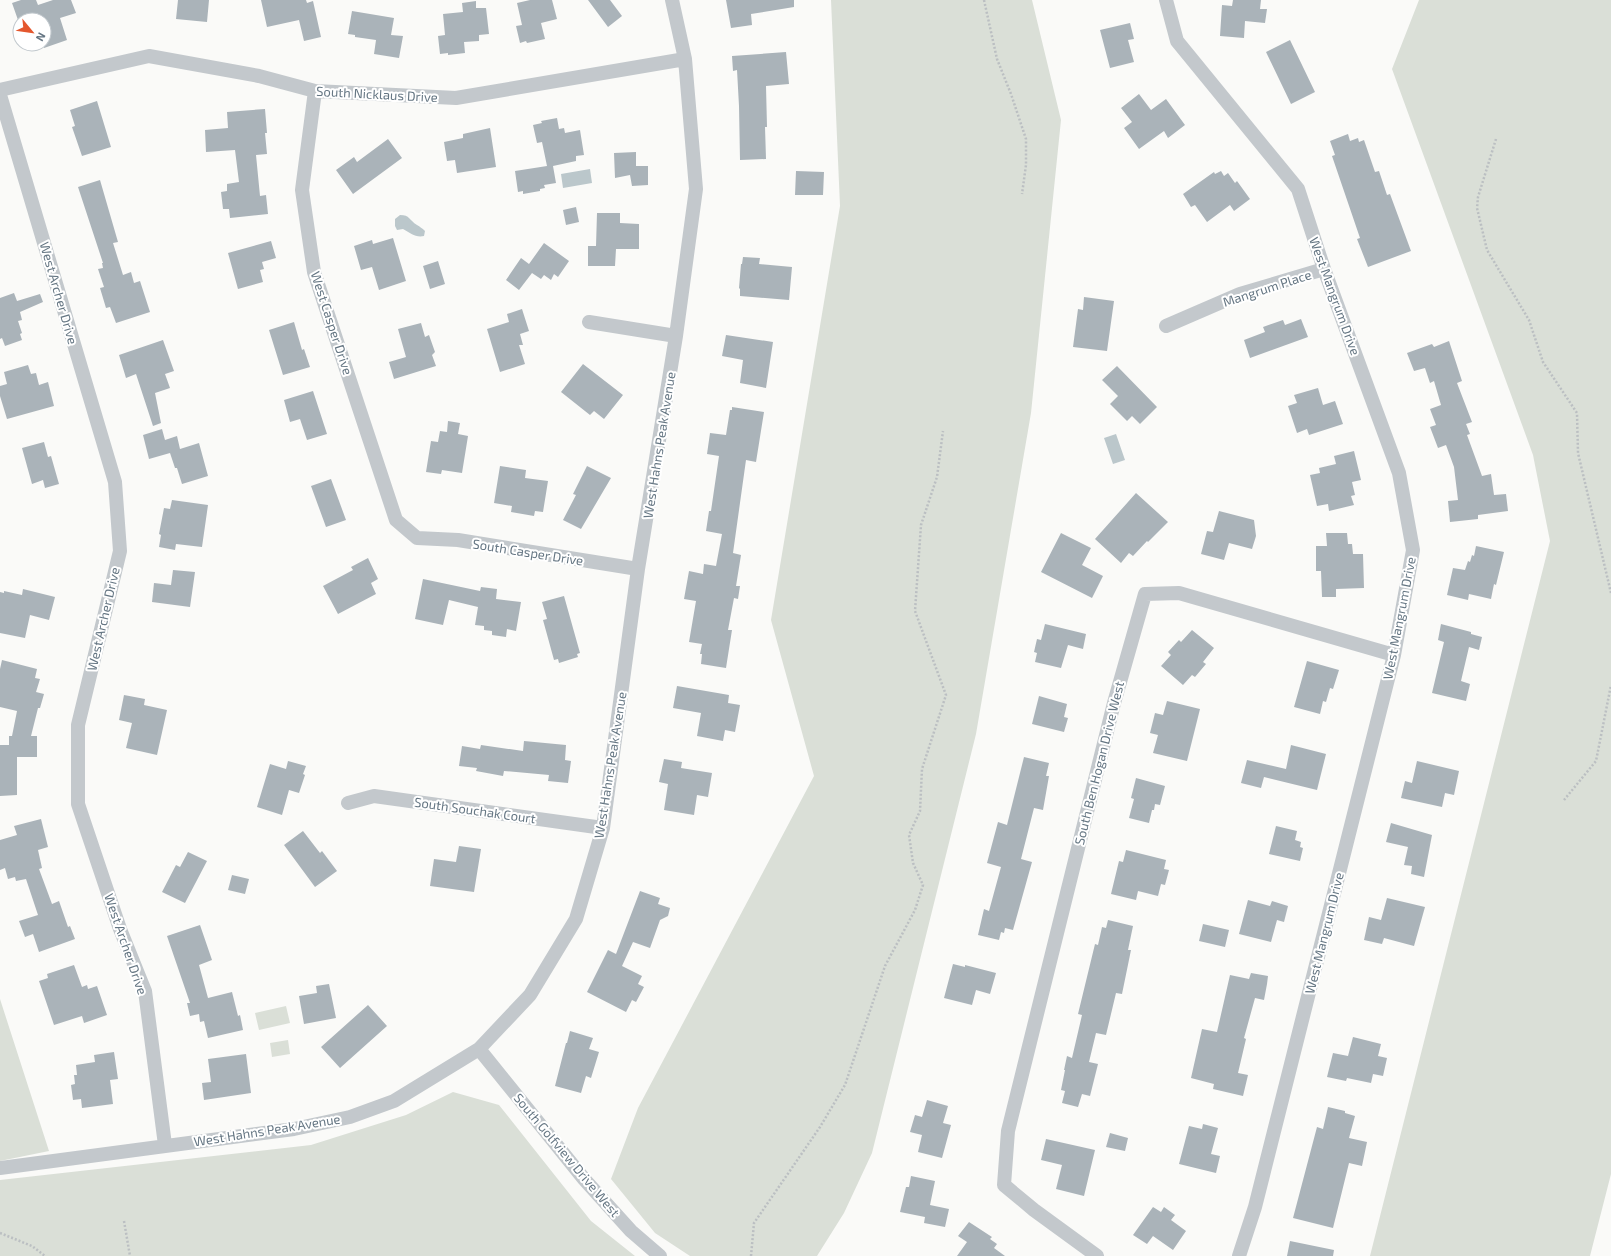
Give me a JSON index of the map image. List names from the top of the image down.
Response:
{
  "streets": {
    "street": [
      "South Nicklaus Drive",
      "Mangrum Place",
      "West Archer Drive",
      "West Mangrum Drive",
      "West Casper Drive",
      "West Hahns Peak Avenue",
      "South Casper Drive",
      "South Ben Hogan Drive West",
      "South Souchak Court",
      "South Golfview Drive West"
    ]
  },
  "crossings": [
    ["South Nicklaus Drive", "West Casper Drive"],
    ["South Nicklaus Drive", "West Hahns Peak Avenue"],
    ["Mangrum Place", "West Mangrum Drive"],
    ["West Archer Drive", "West Hahns Peak Avenue"],
    ["West Mangrum Drive", "South Ben Hogan Drive West"],
    ["West Casper Drive", "South Casper Drive"],
    ["West Hahns Peak Avenue", "South Casper Drive"],
    ["West Hahns Peak Avenue", "South Souchak Court"],
    ["West Hahns Peak Avenue", "South Golfview Drive West"]
  ],
  "north": "bottom right"
}
